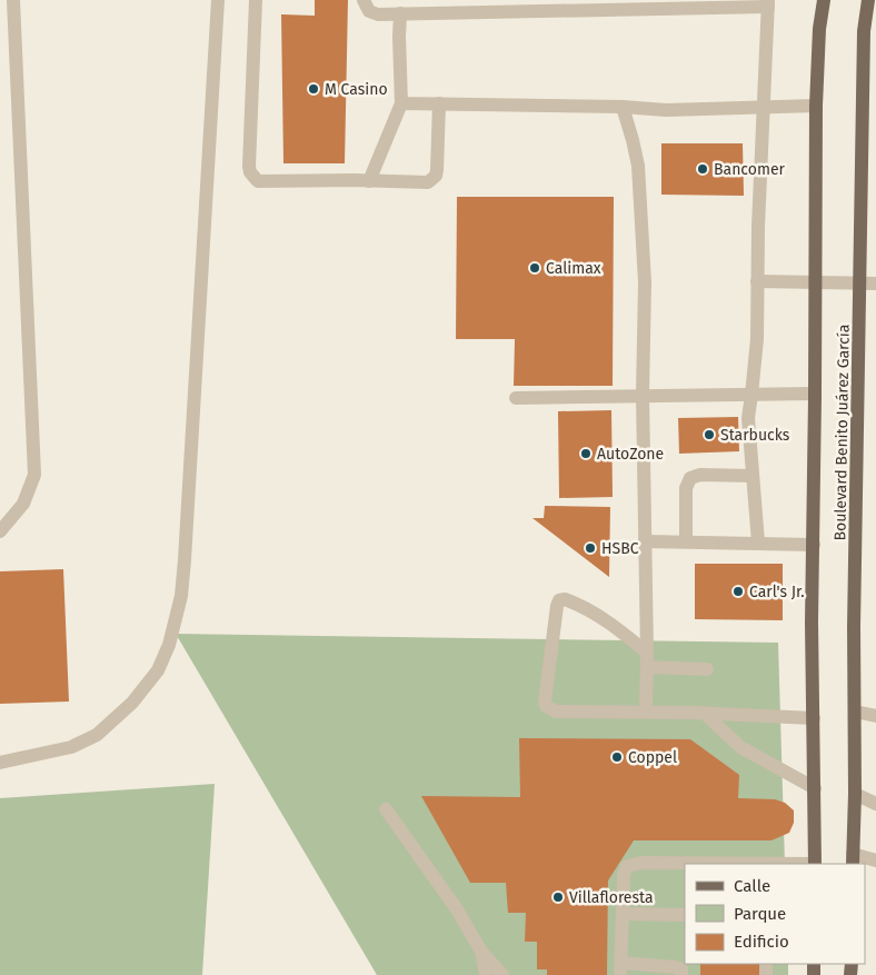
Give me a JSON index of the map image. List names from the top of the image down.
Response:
{
  "streets": {
    "main road": ["Boulevard Benito Juárez García"]
  },
  "places": [
    "M Casino",
    "Bancomer",
    "Calimax",
    "Starbucks",
    "AutoZone",
    "HSBC",
    "Carl's Jr.",
    "Coppel",
    "Villafloresta"
  ],
  "legend": ["Calle", "Parque", "Edificio"]
}
